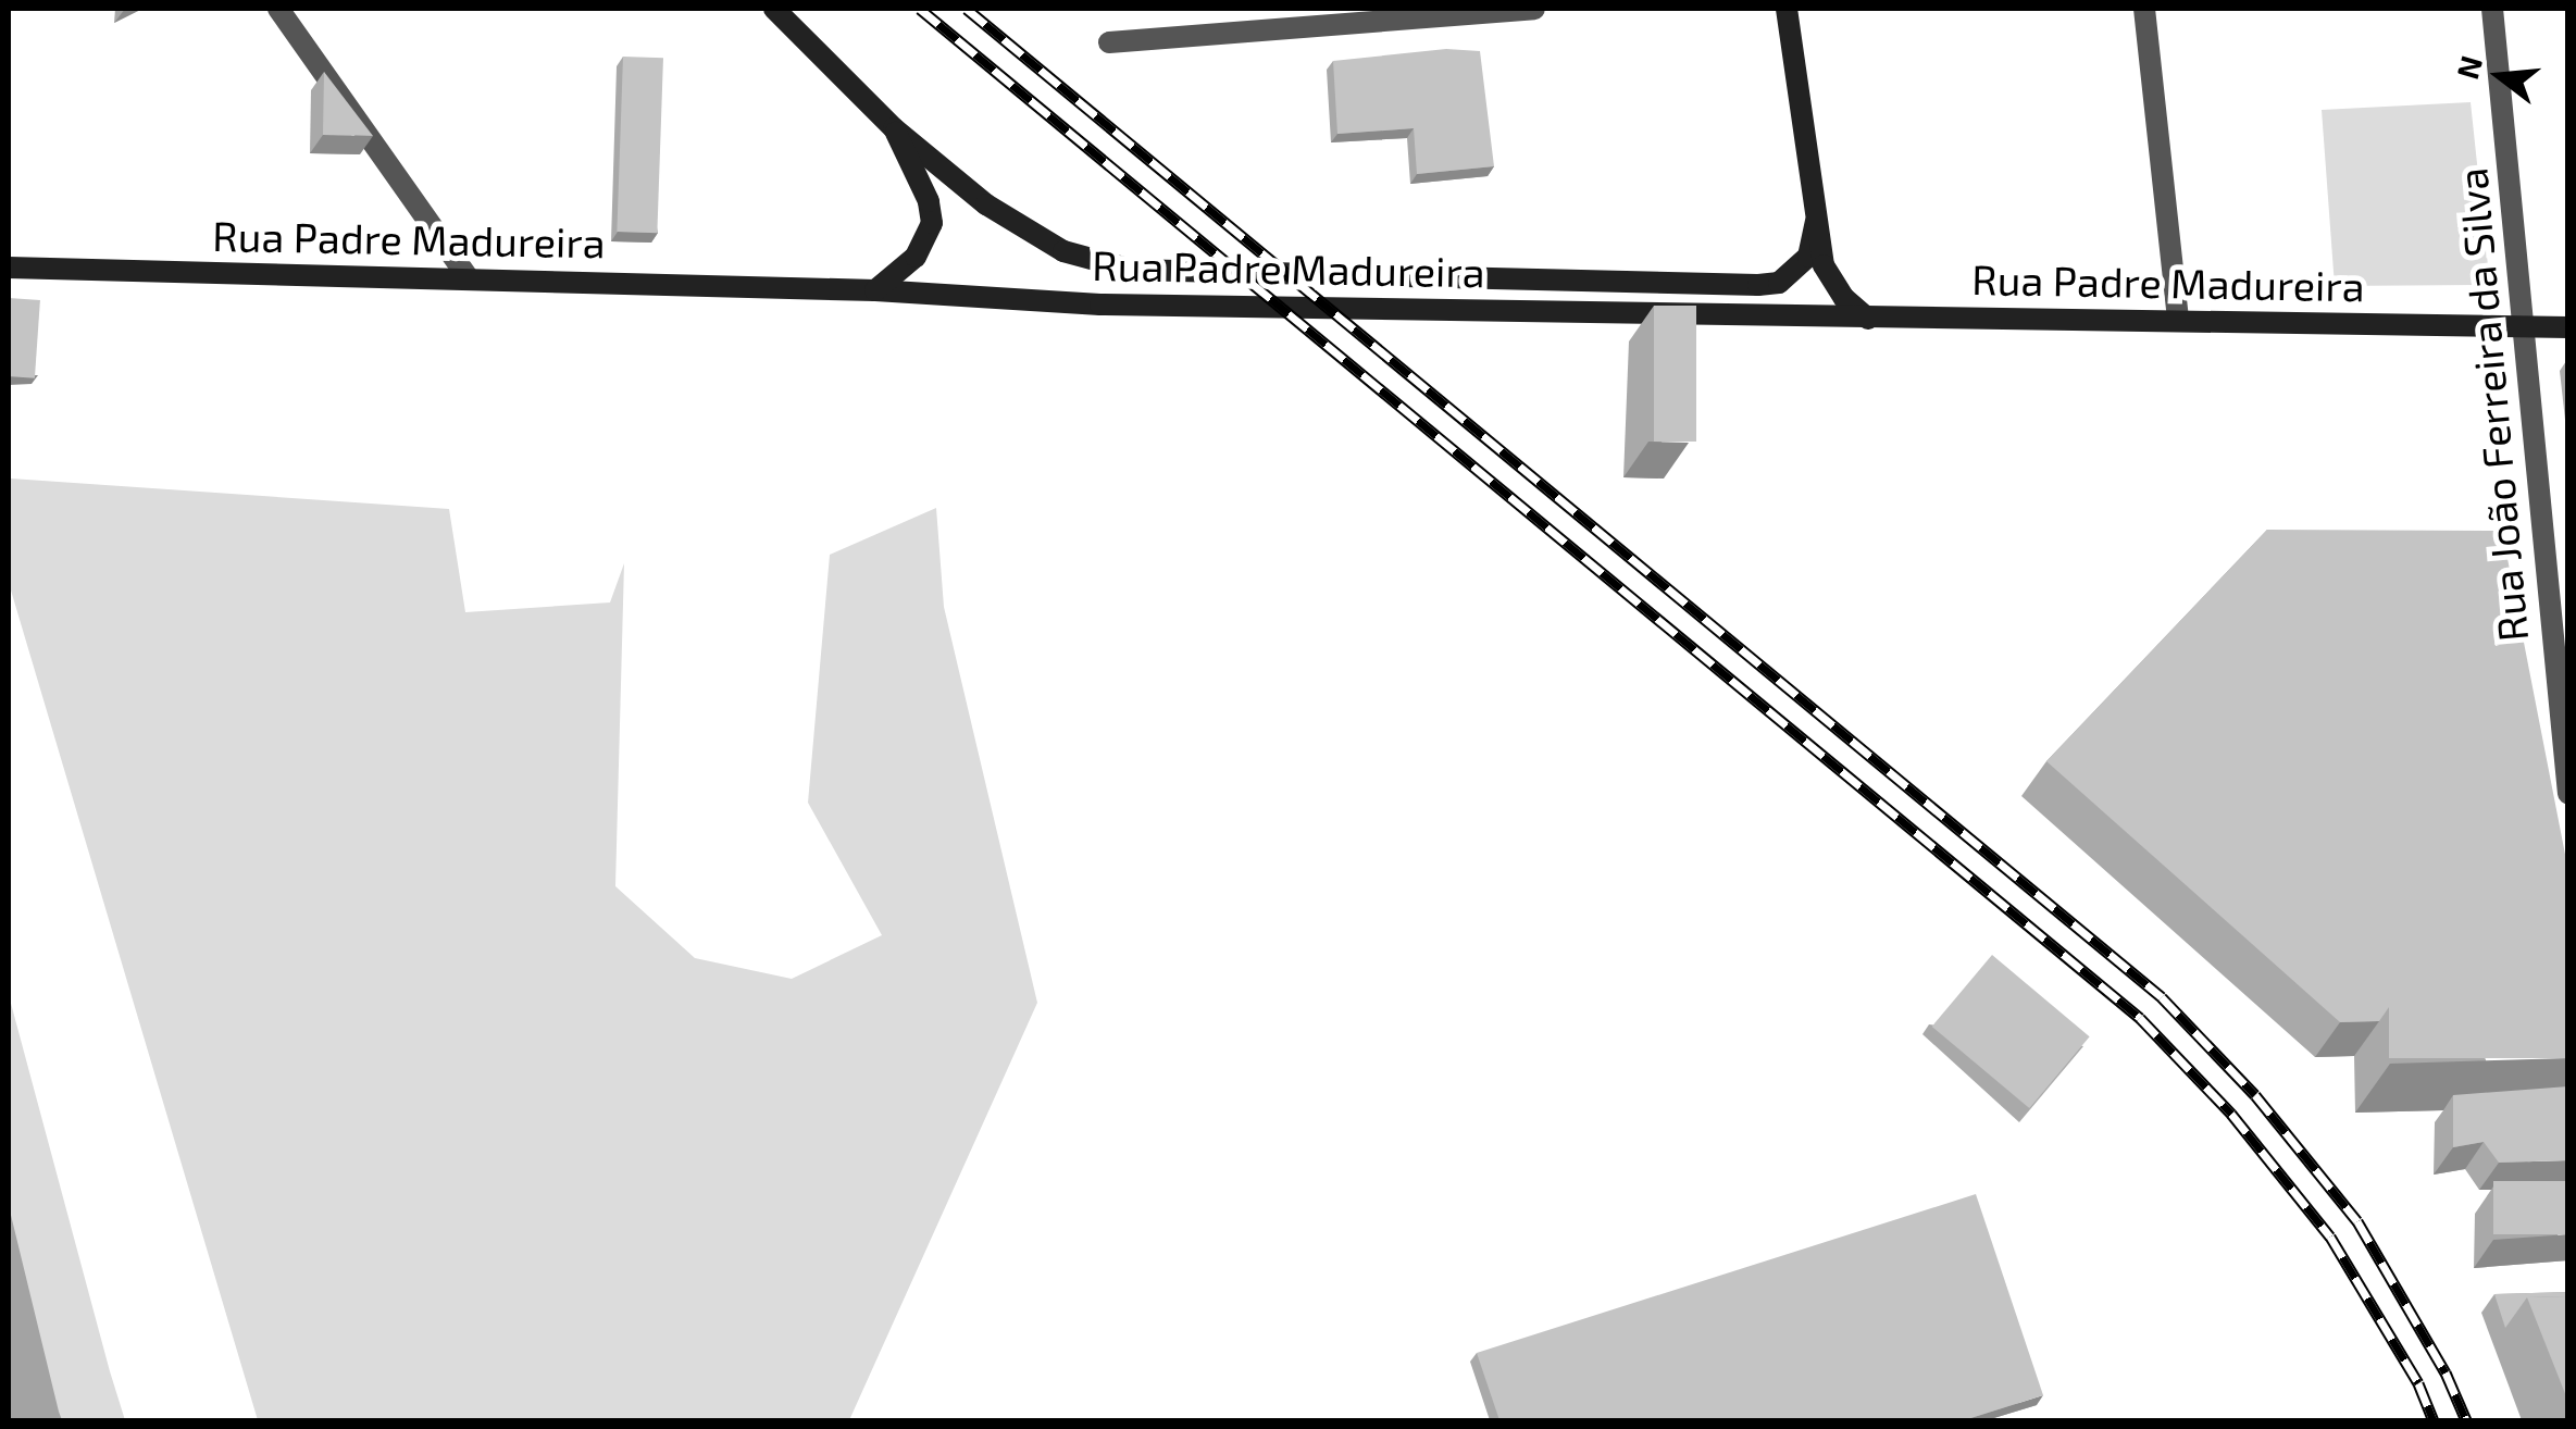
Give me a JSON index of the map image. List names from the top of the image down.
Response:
{
  "streets": {
    "main road": ["Rua Padre Madureira"],
    "street": ["Rua João Ferreira da Silva"]
  },
  "crossings": [
    ["Rua Padre Madureira", "Rua João Ferreira da Silva"]
  ],
  "north": "left"
}
